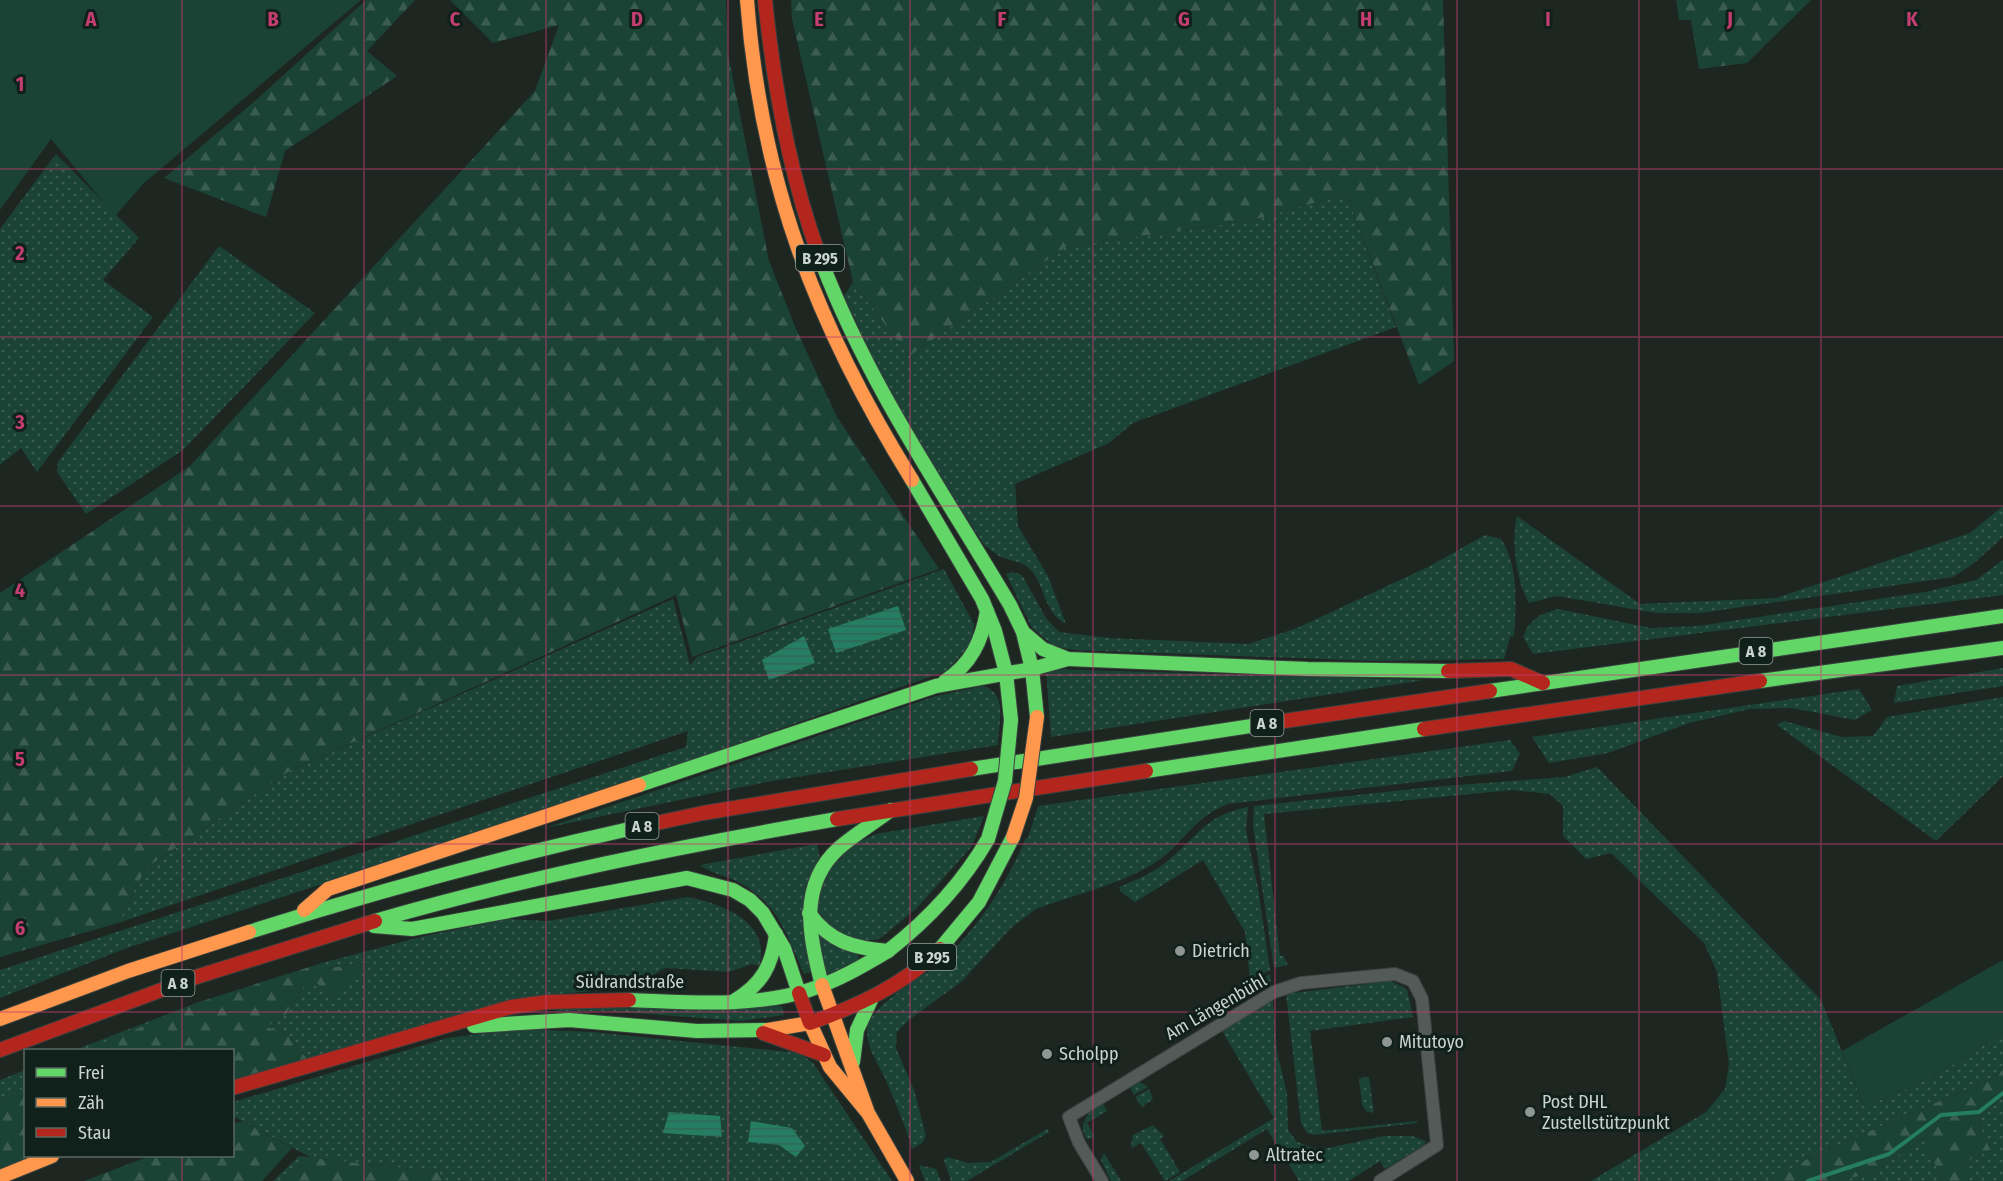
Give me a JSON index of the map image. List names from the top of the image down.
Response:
{
  "streets": {
    "main road": ["B 295", "A 8", "Südrandstraße"],
    "street": ["Am Längenbühl"]
  },
  "crossings": [
    ["B 295", "A 8"],
    ["B 295", "Südrandstraße"]
  ],
  "places": [
    "Dietrich",
    "Mitutoyo",
    "Scholpp",
    "Post DHL Zustellstützpunkt",
    "Altratec"
  ],
  "legend": ["Frei", "Zäh", "Stau"],
  "grid": {
    "columns": [
      "A",
      "B",
      "C",
      "D",
      "E",
      "F",
      "G",
      "H",
      "I",
      "J",
      "K"
    ],
    "rows": [
      "1",
      "2",
      "3",
      "4",
      "5",
      "6"
    ]
  }
}
